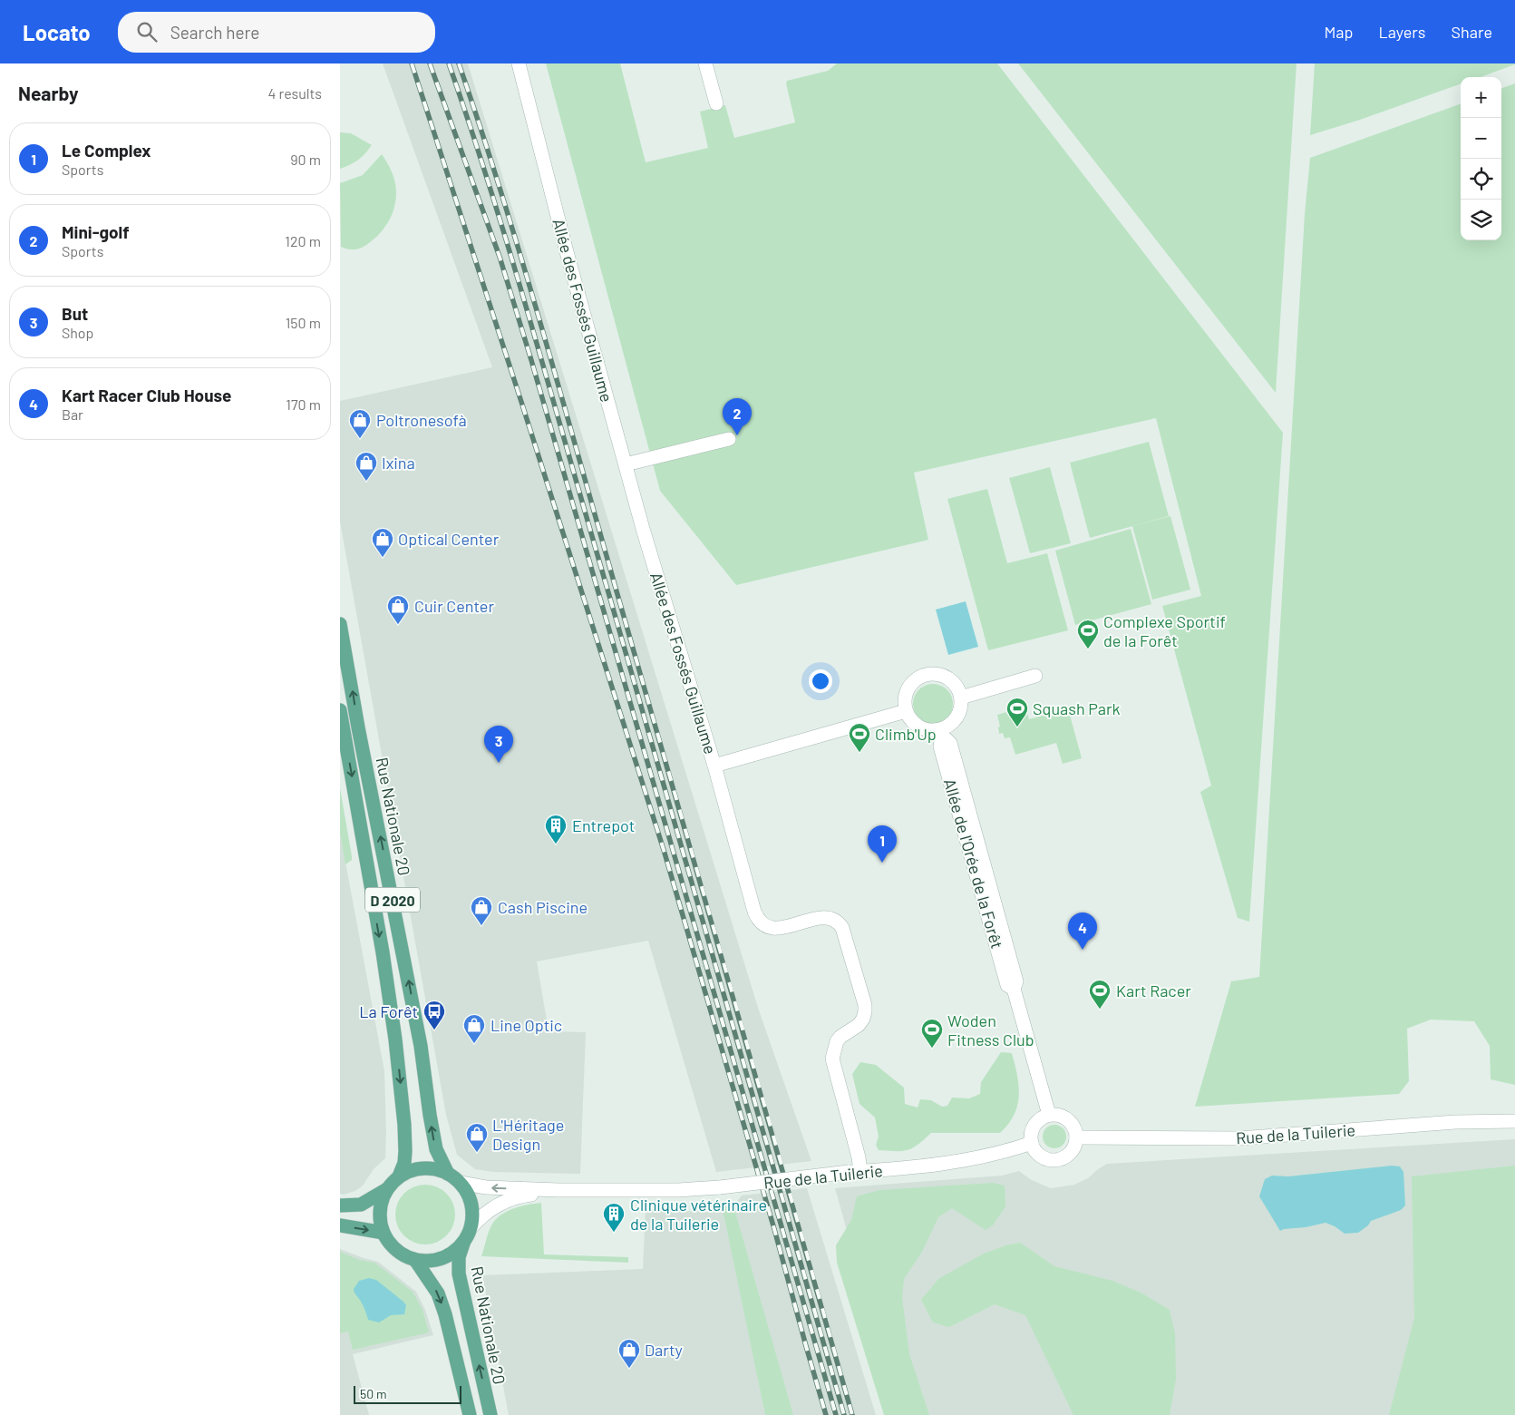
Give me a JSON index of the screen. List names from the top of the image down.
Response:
{
  "streets": {
    "main road": ["Rue Nationale 20", "D 2020"],
    "street": ["Allée des Fossés Guillaume", "Allée de l'Orée de la Forêt", "Rue de la Tuilerie"]
  },
  "crossings": [
    ["Allée des Fossés Guillaume", "Rue de la Tuilerie"],
    ["Rue Nationale 20", "Rue de la Tuilerie"],
    ["Allée de l'Orée de la Forêt", "Rue de la Tuilerie"]
  ],
  "places": {
    "shop": [
      "Poltronesofà",
      "Ixina",
      "Optical Center",
      "Cuir Center",
      "Cash Piscine",
      "Line Optic",
      "L'Héritage Design",
      "Darty"
    ],
    "sports": [
      "Complexe Sportif de la Forêt",
      "Squash Park",
      "Climb'Up",
      "Kart Racer",
      "Woden Fitness Club"
    ],
    "building": ["Entrepot", "Clinique vétérinaire de la Tuilerie"],
    "bus stop": ["La Forêt"]
  },
  "scale_bar": "50 m",
  "page": {
    "header": "Locato",
    "search": "Search here",
    "nav": ["Map", "Layers", "Share"],
    "heading": ["Nearby", "4 results"],
    "map_buttons": ["+", "−"],
    "list": [
      {
        "mark": "1",
        "name": "Le Complex",
        "note": "Sports",
        "value": "90 m"
      },
      {
        "mark": "2",
        "name": "Mini-golf",
        "note": "Sports",
        "value": "120 m"
      },
      {
        "mark": "3",
        "name": "But",
        "note": "Shop",
        "value": "150 m"
      },
      {
        "mark": "4",
        "name": "Kart Racer Club House",
        "note": "Bar",
        "value": "170 m"
      }
    ],
    "pins": [
      "2",
      "3",
      "1",
      "4"
    ],
    "scale": "50 m"
  }
}
